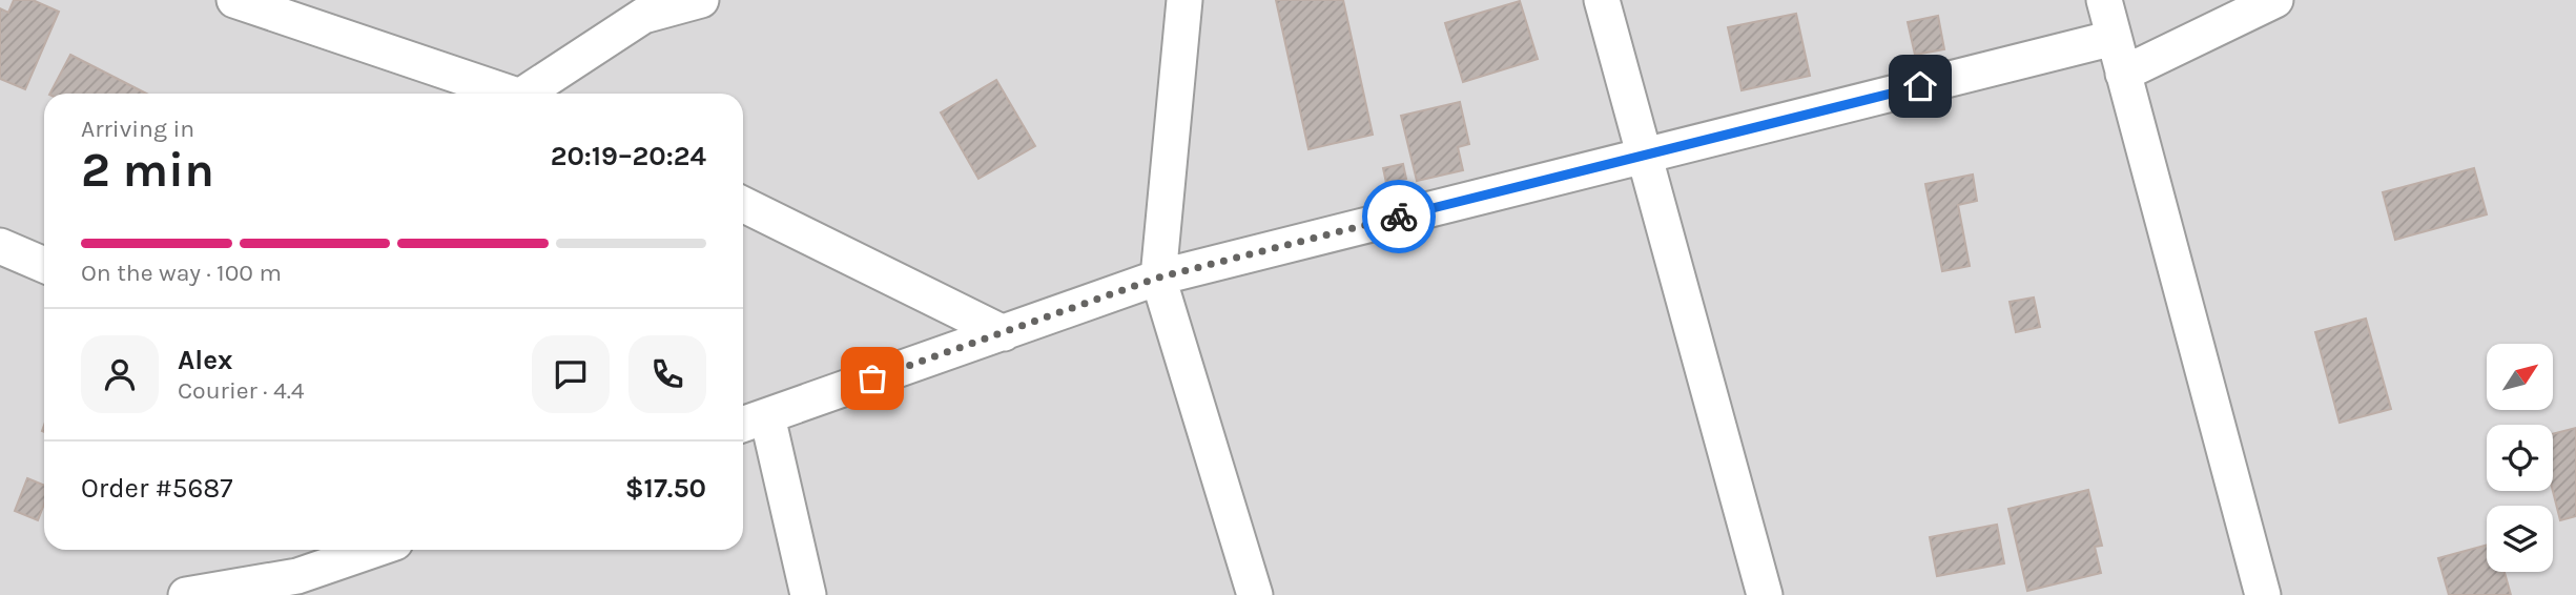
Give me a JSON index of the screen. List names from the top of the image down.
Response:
{
  "north": "top right",
  "page": {
    "heading": ["2 min", "Arriving in", "20:19–20:24"],
    "panel": [
      "Alex",
      "Courier · 4.4",
      "Order #5687",
      "$17.50"
    ],
    "bar": "On the way · 100 m"
  }
}
